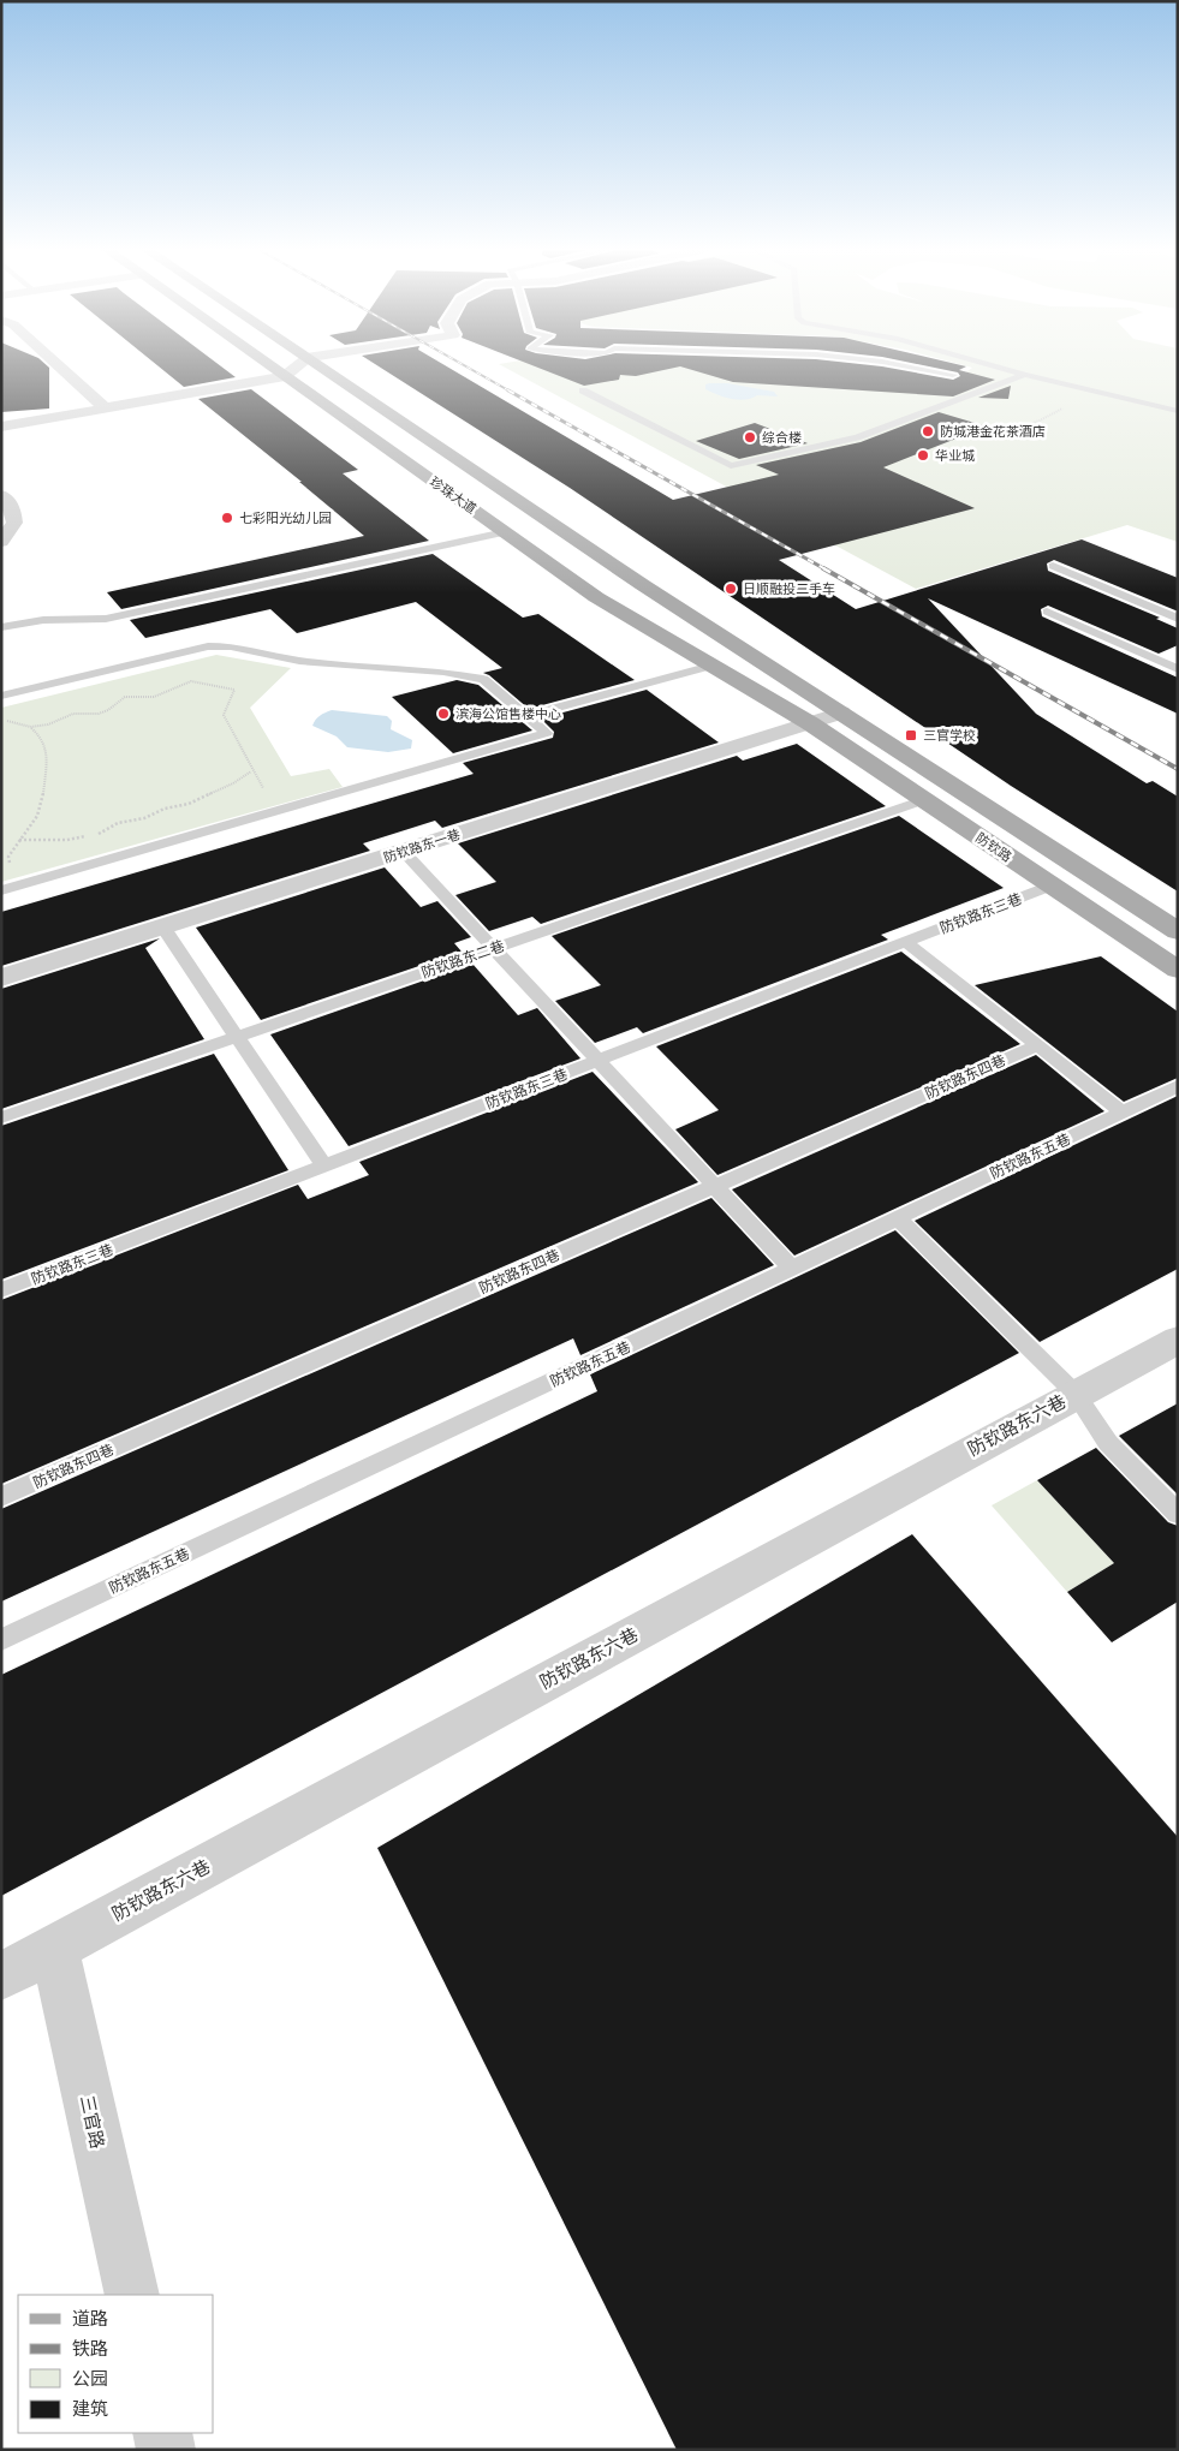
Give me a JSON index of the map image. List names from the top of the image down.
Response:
{
  "streets": {
    "main road": ["珍珠大道", "防钦路"],
    "street": ["防钦路东一巷", "防钦路东六巷", "三官路"],
    "lane": [
      "防钦路东三巷",
      "防钦路东二巷",
      "防钦路东四巷",
      "防钦路东五巷"
    ]
  },
  "crossings": [
    ["珍珠大道", "防钦路东一巷"],
    ["珍珠大道", "防钦路"],
    ["防钦路东一巷", "防钦路"],
    ["防钦路", "防钦路东三巷"],
    ["防钦路", "防钦路东二巷"],
    ["防钦路东六巷", "三官路"]
  ],
  "places": {
    "other": [
      "防城港金花茶酒店",
      "综合楼",
      "华业城",
      "七彩阳光幼儿园",
      "日顺融投二手车",
      "滨海公馆售楼中心"
    ],
    "transit": ["三官学校"]
  },
  "legend": [
    "道路",
    "铁路",
    "公园",
    "建筑"
  ]
}
